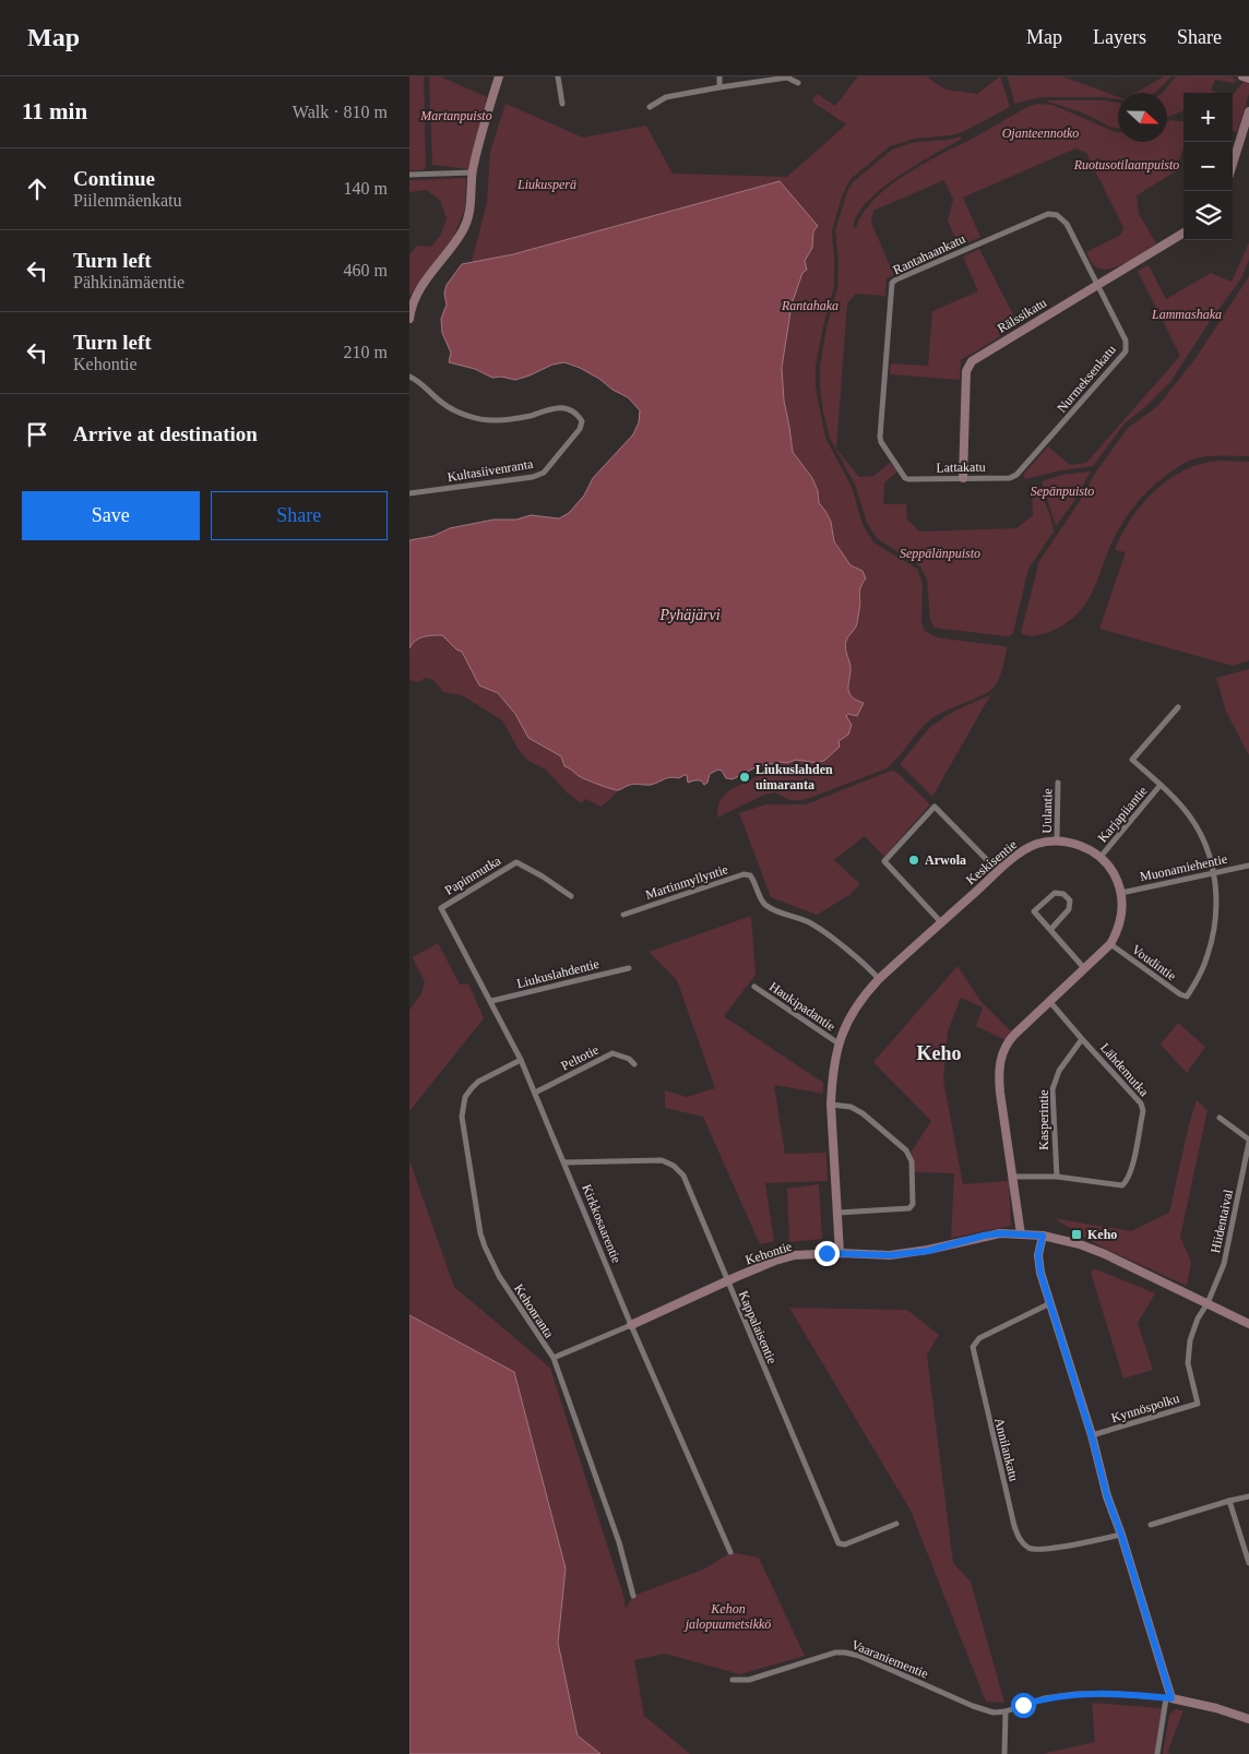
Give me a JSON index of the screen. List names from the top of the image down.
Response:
{
  "streets": {
    "street": [
      "Rantahaankatu",
      "Rälssikatu",
      "Nurmeksenkatu",
      "Lattakatu",
      "Kultasiivenranta",
      "Uulantie",
      "Karjapiiantie",
      "Keskisentie",
      "Muonamiehentie",
      "Papinmutka",
      "Martinmyllyntie",
      "Voudintie",
      "Liukuslahdentie",
      "Haukipadantie",
      "Peltotie",
      "Lähdemutka",
      "Kasperintie",
      "Hiidentaival",
      "Kirkkosaarentie",
      "Kehontie",
      "Kehonranta",
      "Kappalaisentie",
      "Kynnöspolku",
      "Annilankatu",
      "Vaaraniementie"
    ]
  },
  "crossings": [
    ["Rantahaankatu", "Rälssikatu"],
    ["Rantahaankatu", "Nurmeksenkatu"],
    ["Rantahaankatu", "Lattakatu"],
    ["Rälssikatu", "Nurmeksenkatu"],
    ["Rälssikatu", "Lattakatu"],
    ["Nurmeksenkatu", "Lattakatu"],
    ["Uulantie", "Keskisentie"],
    ["Karjapiiantie", "Keskisentie"],
    ["Keskisentie", "Muonamiehentie"],
    ["Keskisentie", "Martinmyllyntie"],
    ["Keskisentie", "Voudintie"],
    ["Keskisentie", "Haukipadantie"],
    ["Keskisentie", "Lähdemutka"],
    ["Keskisentie", "Kehontie"],
    ["Muonamiehentie", "Voudintie"],
    ["Papinmutka", "Kirkkosaarentie"],
    ["Liukuslahdentie", "Kirkkosaarentie"],
    ["Peltotie", "Kirkkosaarentie"],
    ["Lähdemutka", "Kasperintie"],
    ["Hiidentaival", "Kehontie"],
    ["Hiidentaival", "Kynnöspolku"],
    ["Kirkkosaarentie", "Kehontie"],
    ["Kirkkosaarentie", "Kehonranta"],
    ["Kirkkosaarentie", "Kappalaisentie"],
    ["Kehontie", "Kehonranta"],
    ["Kehontie", "Kappalaisentie"],
    ["Kehontie", "Kynnöspolku"]
  ],
  "districts": ["Keho"],
  "water": ["Pyhäjärvi"],
  "parks": [
    "Martanpuisto",
    "Ojanteennotko",
    "Ruotusotilaanpuisto",
    "Liukusperä",
    "Rantahaka",
    "Lammashaka",
    "Sepänpuisto",
    "Seppälänpuisto",
    "Kehon jalopuumetsikkö"
  ],
  "places": {
    "other": ["Liukuslahden uimaranta", "Arwola"],
    "transit": ["Keho"]
  },
  "north": "right",
  "page": {
    "header": "Map",
    "nav": ["Map", "Layers", "Share"],
    "heading": ["11 min", "Walk · 810 m"],
    "map_buttons": ["+", "−"],
    "list": [
      ["Continue", "Piilenmäenkatu", "140 m"],
      ["Turn left", "Pähkinämäentie", "460 m"],
      ["Turn left", "Kehontie", "210 m"],
      "Arrive at destination"
    ],
    "buttons": ["Save", "Share"]
  }
}
